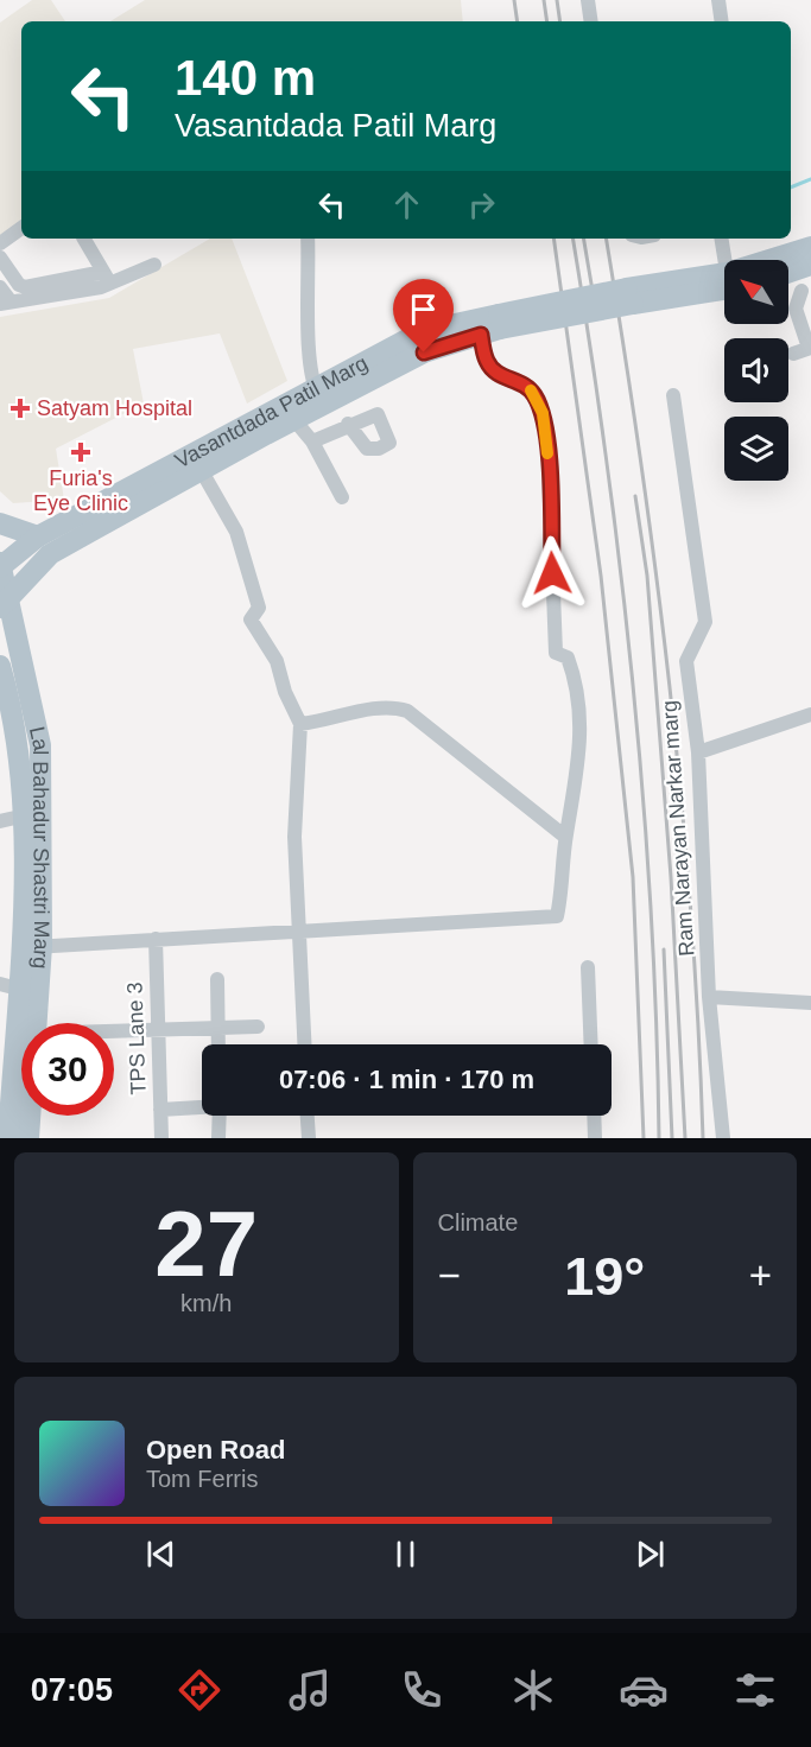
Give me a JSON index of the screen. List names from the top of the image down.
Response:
{
  "streets": {
    "main road": ["Vasantdada Patil Marg", "Lal Bahadur Shastri Marg"],
    "street": ["Ram Narayan Narkar marg", "TPS Lane 3"]
  },
  "crossings": [
    ["Vasantdada Patil Marg", "Lal Bahadur Shastri Marg"]
  ],
  "places": {
    "health": ["Satyam Hospital", "Furia's Eye Clinic"]
  },
  "north": "top left",
  "page": {
    "turn": ["140 m", "Vasantdada Patil Marg"],
    "limit": "30",
    "trip": "07:06 · 1 min · 170 m",
    "tile": [
      ["27", "km/h"],
      "Climate"
    ],
    "heat": ["−", "19°", "+"],
    "song": ["Open Road", "Tom Ferris"],
    "tabs": "07:05"
  }
}
